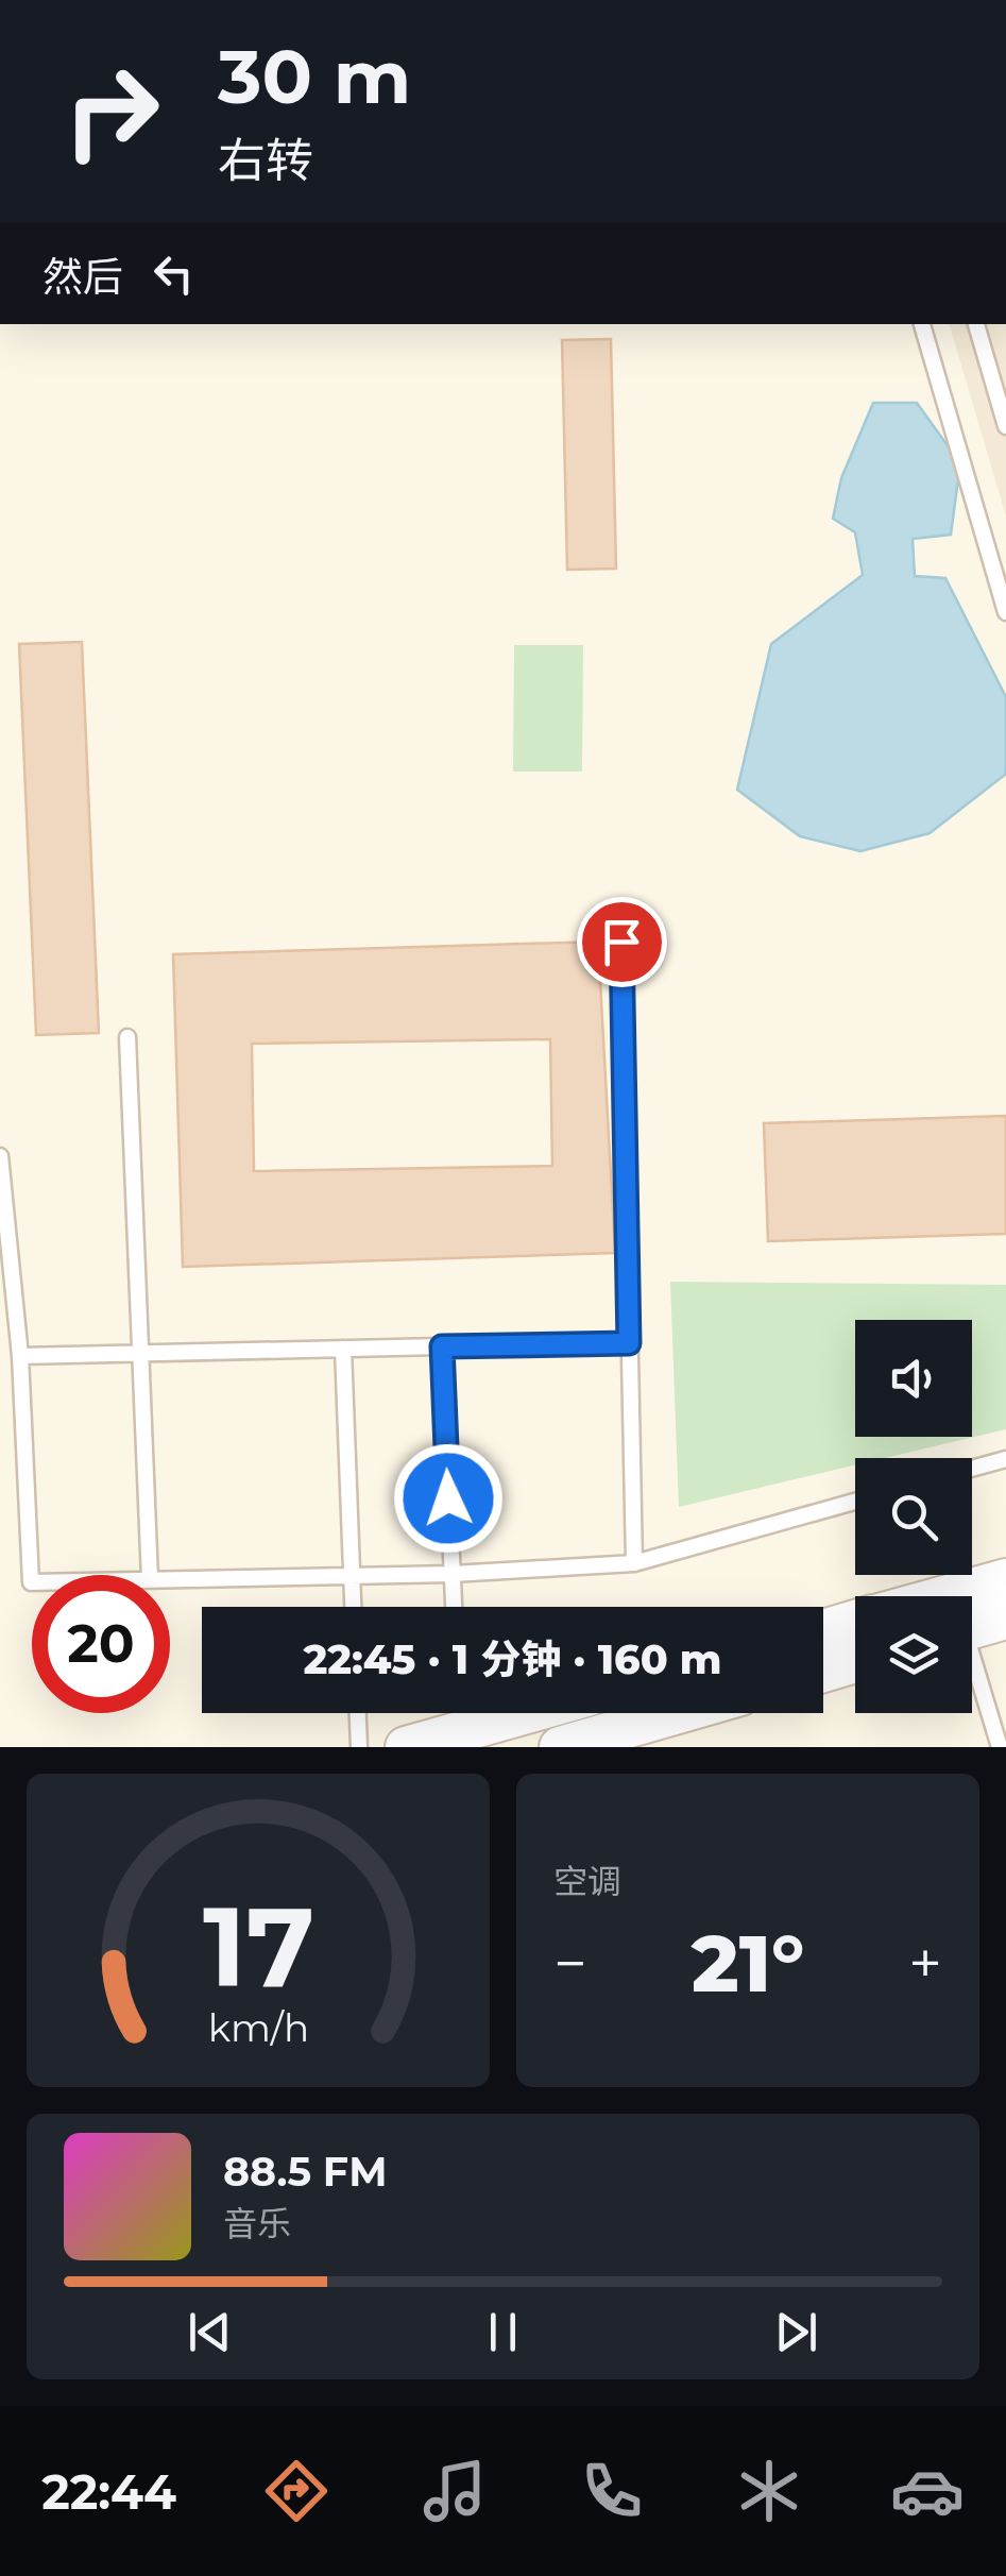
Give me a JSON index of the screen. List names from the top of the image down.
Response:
{
  "page": {
    "turn": ["30 m", "右转"],
    "then": "然后",
    "limit": "20",
    "trip": "22:45 · 1 分钟 · 160 m",
    "tile": "空调",
    "heat": ["−", "21°", "+"],
    "song": ["88.5 FM", "音乐"],
    "tabs": "22:44",
    "gauge": ["17", "km/h"]
  }
}
